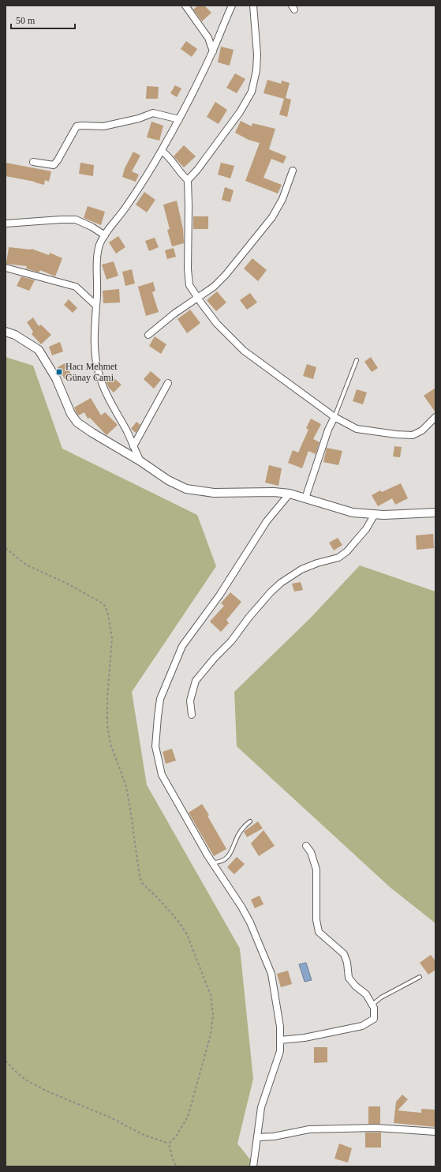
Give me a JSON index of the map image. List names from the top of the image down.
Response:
{
  "places": {
    "transit": ["Hacı Mehmet Günay Cami"]
  },
  "scale_bar": "50 m"
}
